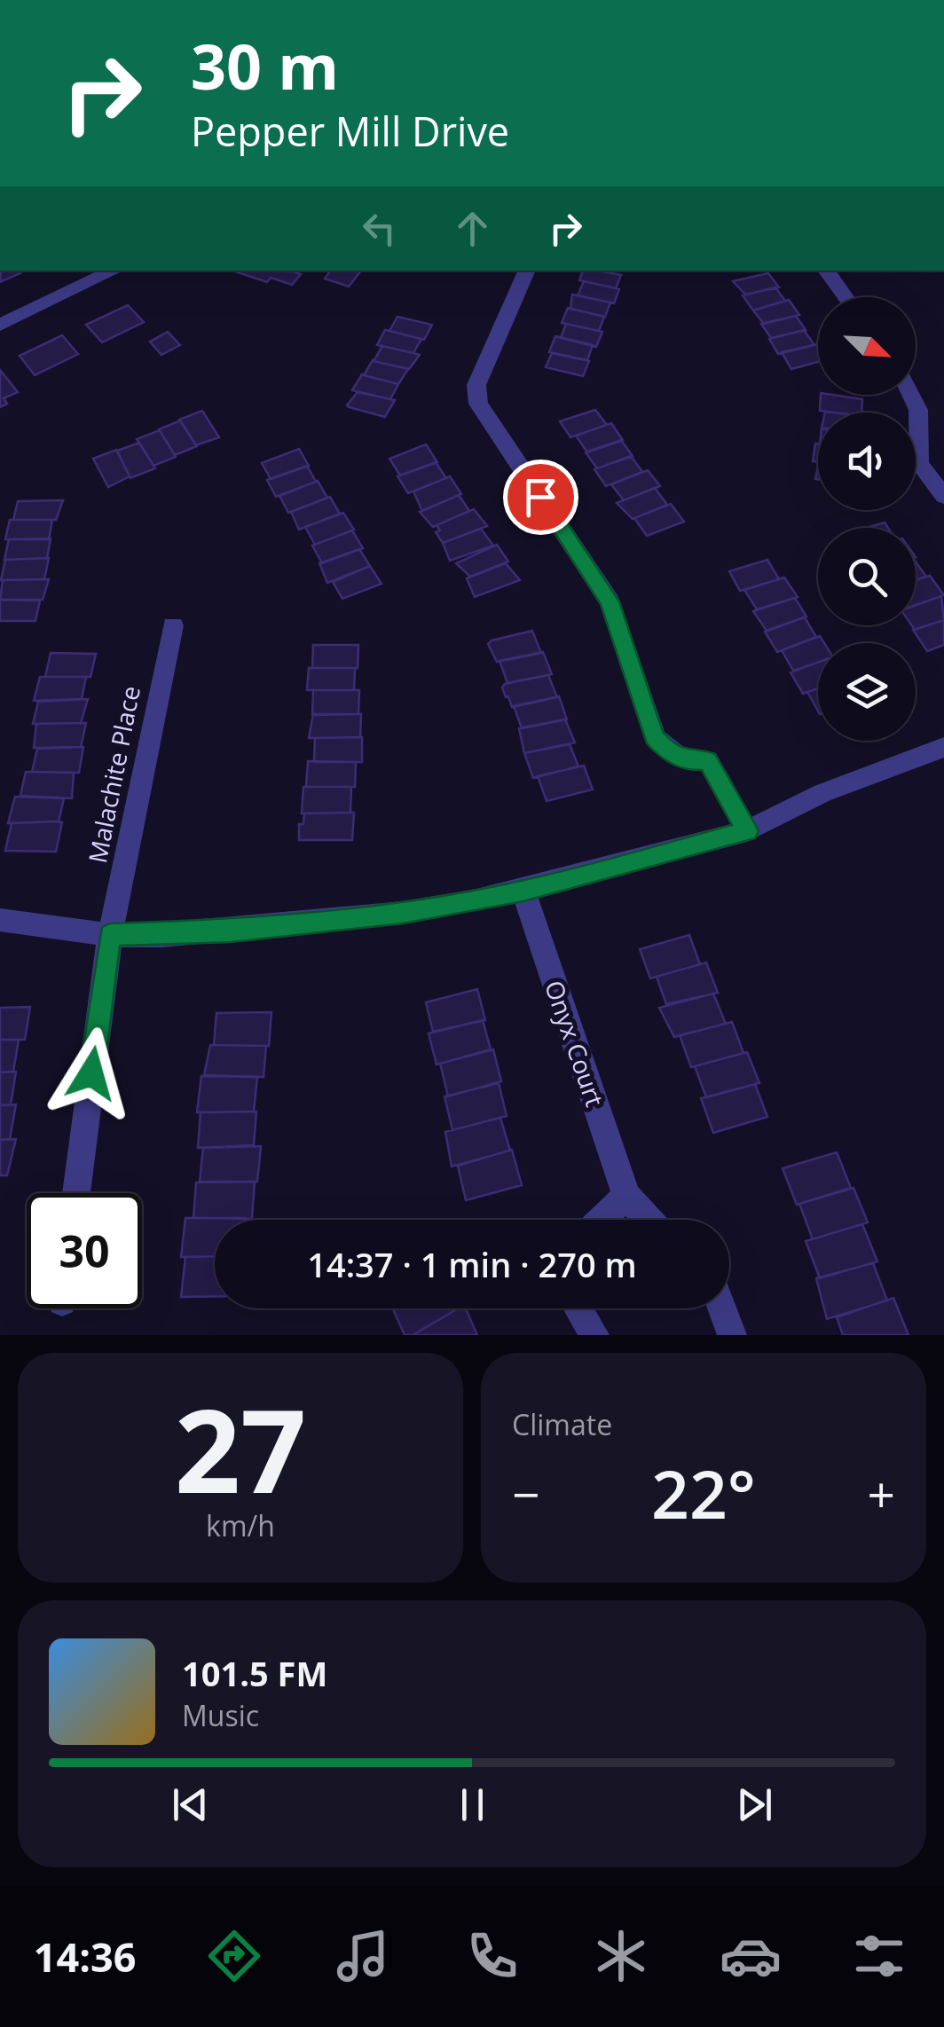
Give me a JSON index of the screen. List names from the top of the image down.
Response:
{
  "streets": {
    "street": ["Malachite Place", "Onyx Court"]
  },
  "north": "bottom right",
  "page": {
    "turn": ["30 m", "Pepper Mill Drive"],
    "limit": "30",
    "trip": "14:37 · 1 min · 270 m",
    "tile": [
      ["27", "km/h"],
      "Climate"
    ],
    "heat": ["−", "22°", "+"],
    "song": ["101.5 FM", "Music"],
    "tabs": "14:36"
  }
}
